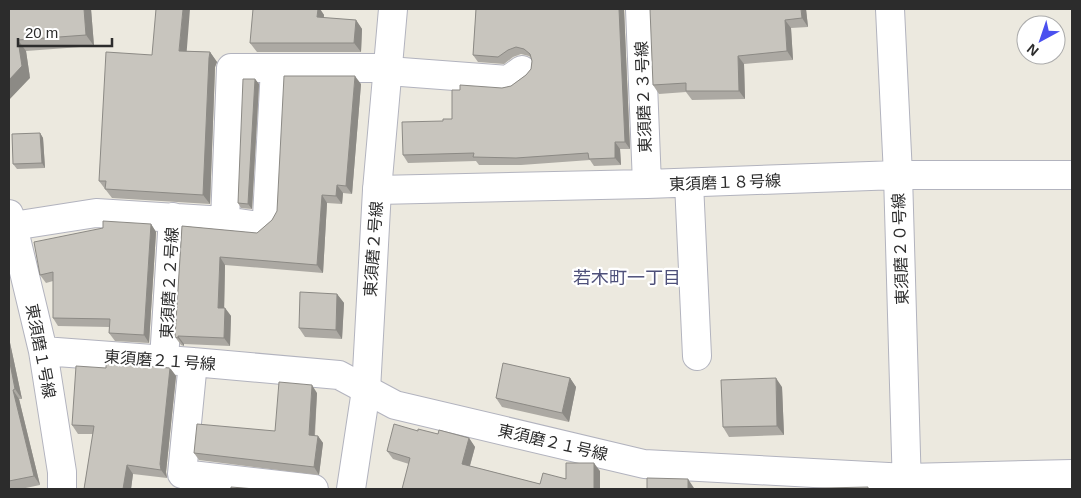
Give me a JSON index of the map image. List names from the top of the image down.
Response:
{
  "streets": {
    "street": [
      "東須磨２３号線",
      "東須磨１８号線",
      "東須磨２号線",
      "東須磨２０号線",
      "東須磨２２号線",
      "東須磨１号線",
      "東須磨２１号線"
    ]
  },
  "crossings": [
    ["東須磨２３号線", "東須磨１８号線"],
    ["東須磨１８号線", "東須磨２号線"],
    ["東須磨１８号線", "東須磨２０号線"],
    ["東須磨２号線", "東須磨２１号線"],
    ["東須磨２０号線", "東須磨２１号線"],
    ["東須磨２２号線", "東須磨１号線"],
    ["東須磨２２号線", "東須磨２１号線"],
    ["東須磨１号線", "東須磨２１号線"]
  ],
  "districts": ["若木町一丁目"],
  "scale_bar": "20 m",
  "north": "bottom left"
}
